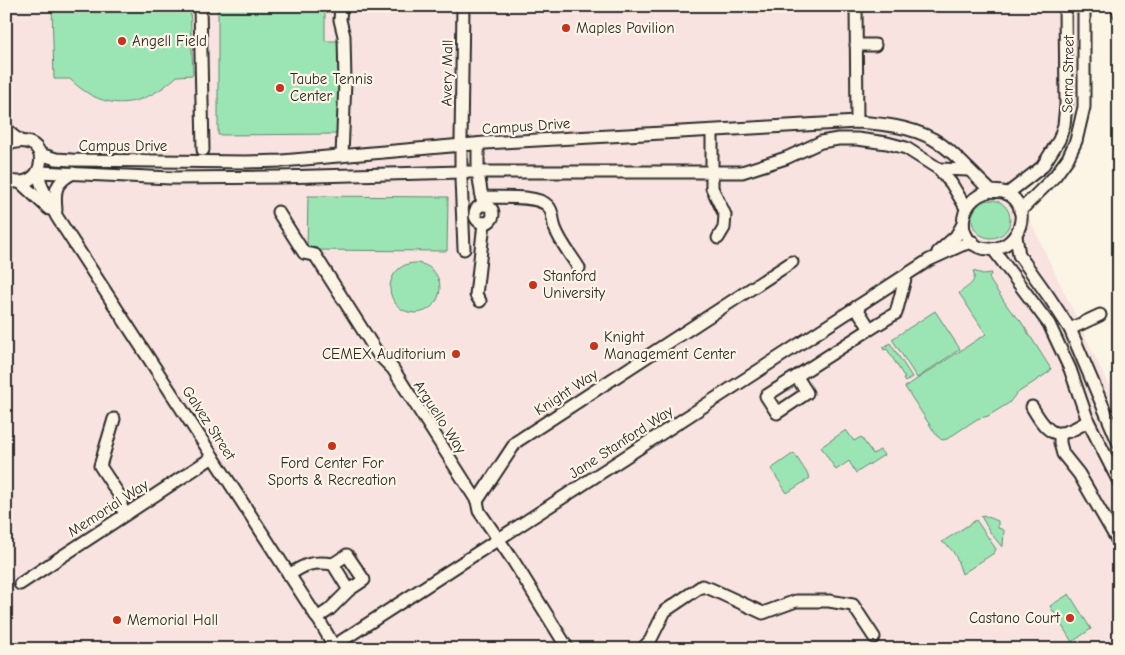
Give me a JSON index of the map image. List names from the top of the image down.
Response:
{
  "streets": {
    "street": [
      "Avery Mall",
      "Serra Street",
      "Campus Drive",
      "Knight Way",
      "Arguello Way",
      "Galvez Street",
      "Jane Stanford Way",
      "Memorial Way"
    ]
  },
  "crossings": [
    ["Serra Street", "Campus Drive"],
    ["Serra Street", "Jane Stanford Way"],
    ["Campus Drive", "Galvez Street"],
    ["Campus Drive", "Jane Stanford Way"],
    ["Knight Way", "Arguello Way"],
    ["Arguello Way", "Jane Stanford Way"],
    ["Galvez Street", "Jane Stanford Way"],
    ["Galvez Street", "Memorial Way"]
  ],
  "places": [
    "Maples Pavilion",
    "Angell Field",
    "Taube Tennis Center",
    "Stanford University",
    "Knight Management Center",
    "CEMEX Auditorium",
    "Ford Center For Sports & Recreation",
    "Castano Court",
    "Memorial Hall"
  ]
}
